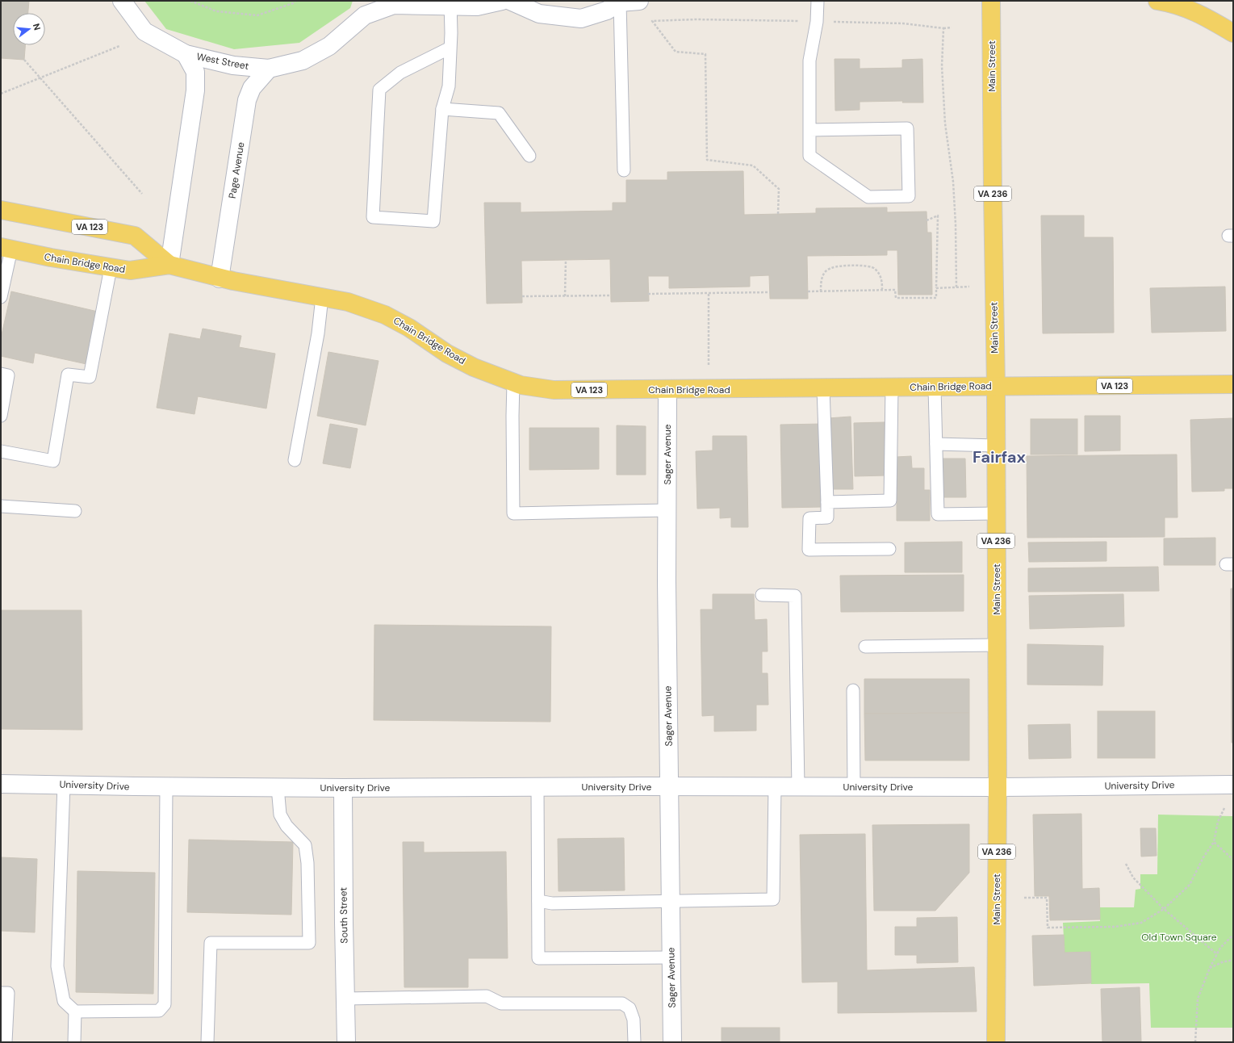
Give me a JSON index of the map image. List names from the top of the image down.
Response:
{
  "streets": {
    "main road": [
      "Main Street",
      "VA 236",
      "VA 123",
      "Chain Bridge Road"
    ],
    "street": [
      "West Street",
      "Page Avenue",
      "Sager Avenue",
      "University Drive",
      "South Street"
    ]
  },
  "crossings": [
    ["West Street", "Page Avenue"],
    ["Main Street", "Chain Bridge Road"],
    ["Main Street", "University Drive"],
    ["Page Avenue", "Chain Bridge Road"],
    ["Chain Bridge Road", "Sager Avenue"],
    ["Sager Avenue", "University Drive"],
    ["University Drive", "South Street"]
  ],
  "districts": ["Fairfax"],
  "parks": ["Old Town Square"],
  "north": "right"
}
